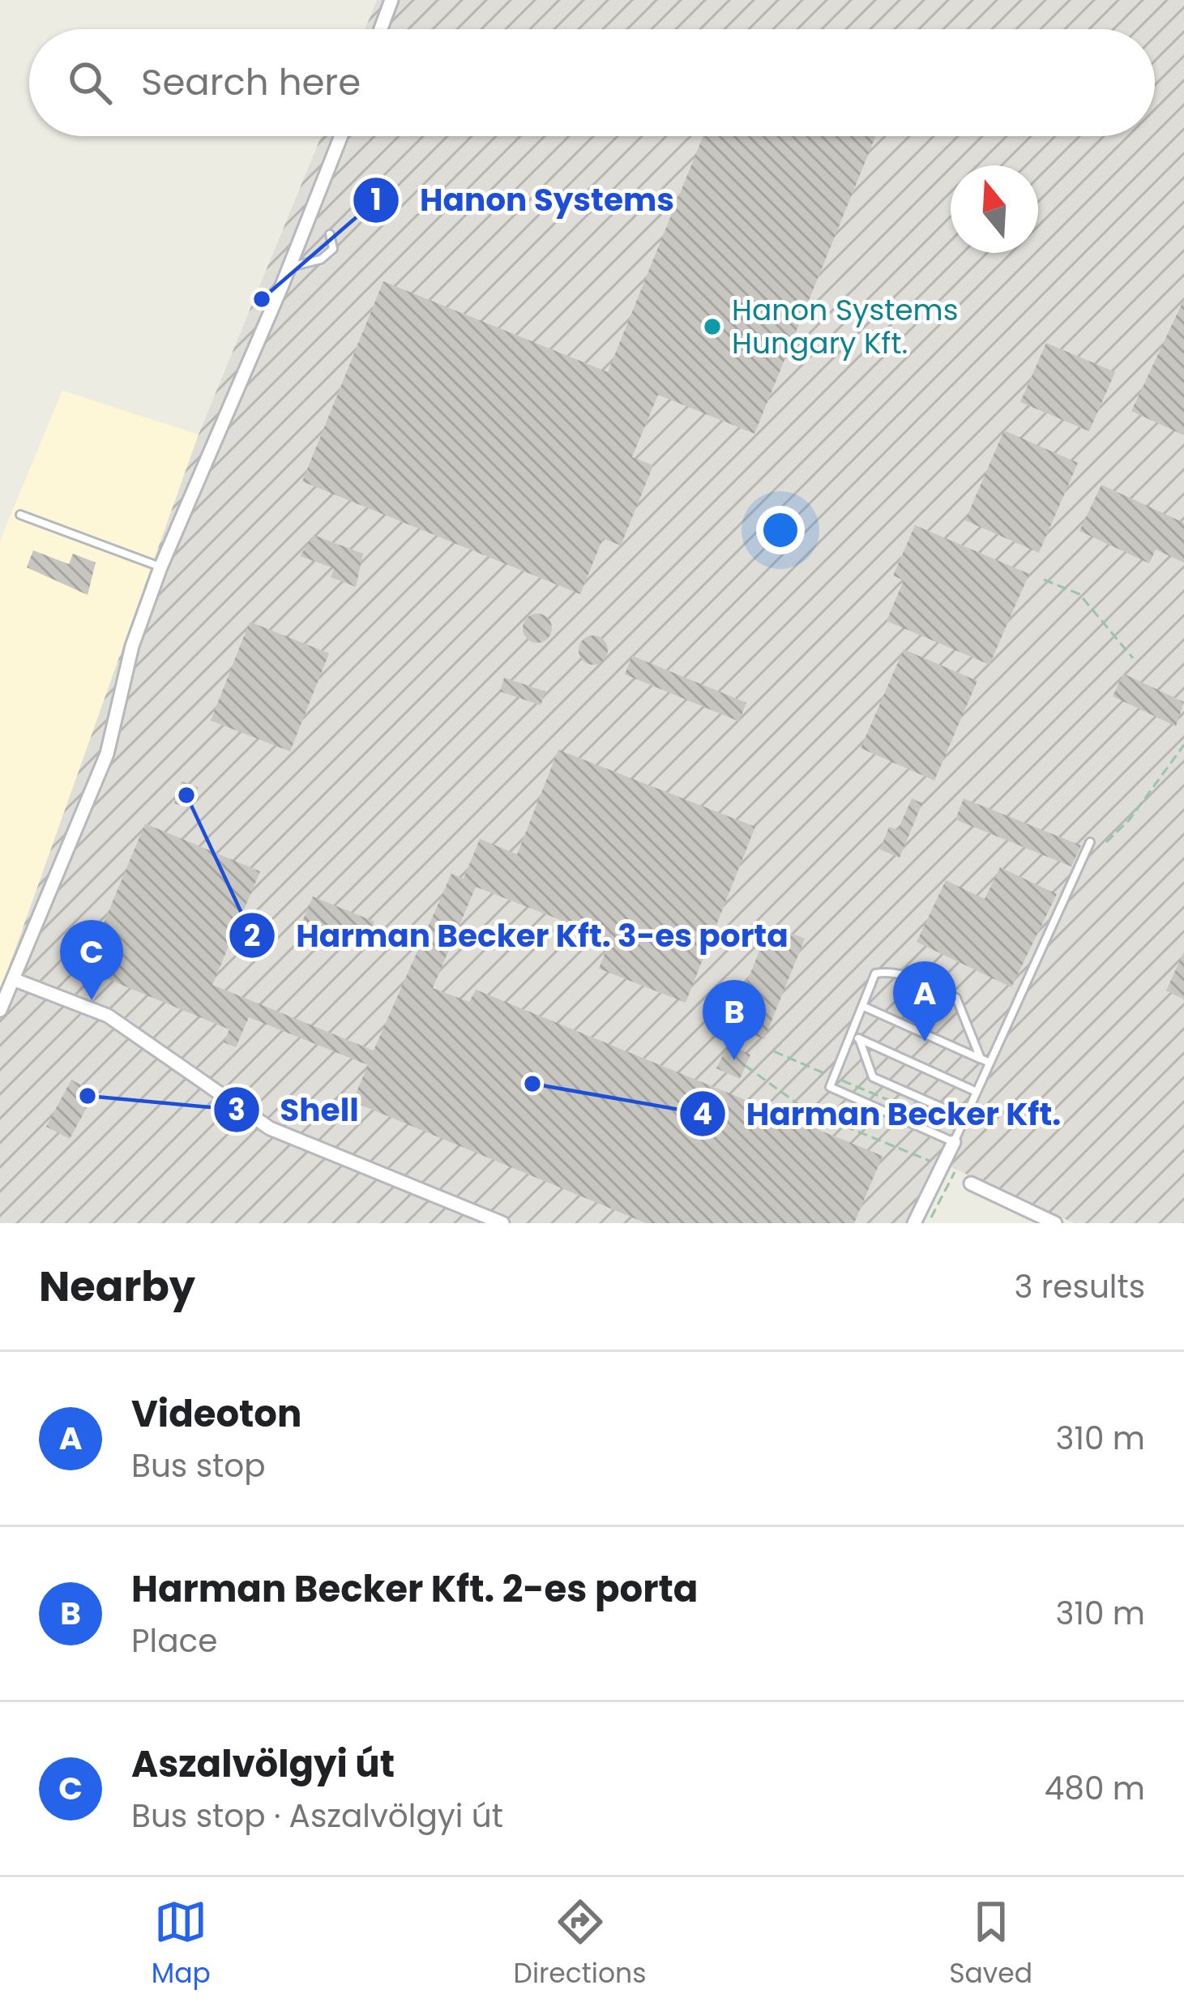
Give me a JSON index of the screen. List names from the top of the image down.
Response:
{
  "places": [
    "Hanon Systems",
    "Hanon Systems Hungary Kft.",
    "Harman Becker Kft. 3-es porta",
    "Harman Becker Kft.",
    "Shell"
  ],
  "north": "top",
  "page": {
    "search": "Search here",
    "pins": ["C", "A", "B"],
    "heading": ["Nearby", "3 results"],
    "list": [
      {
        "mark": "A",
        "name": "Videoton",
        "note": "Bus stop",
        "value": "310 m"
      },
      {
        "mark": "B",
        "name": "Harman Becker Kft. 2-es porta",
        "note": "Place",
        "value": "310 m"
      },
      {
        "mark": "C",
        "name": "Aszalvölgyi út",
        "note": "Bus stop · Aszalvölgyi út",
        "value": "480 m"
      }
    ],
    "nav": ["Map", "Directions", "Saved"]
  }
}
